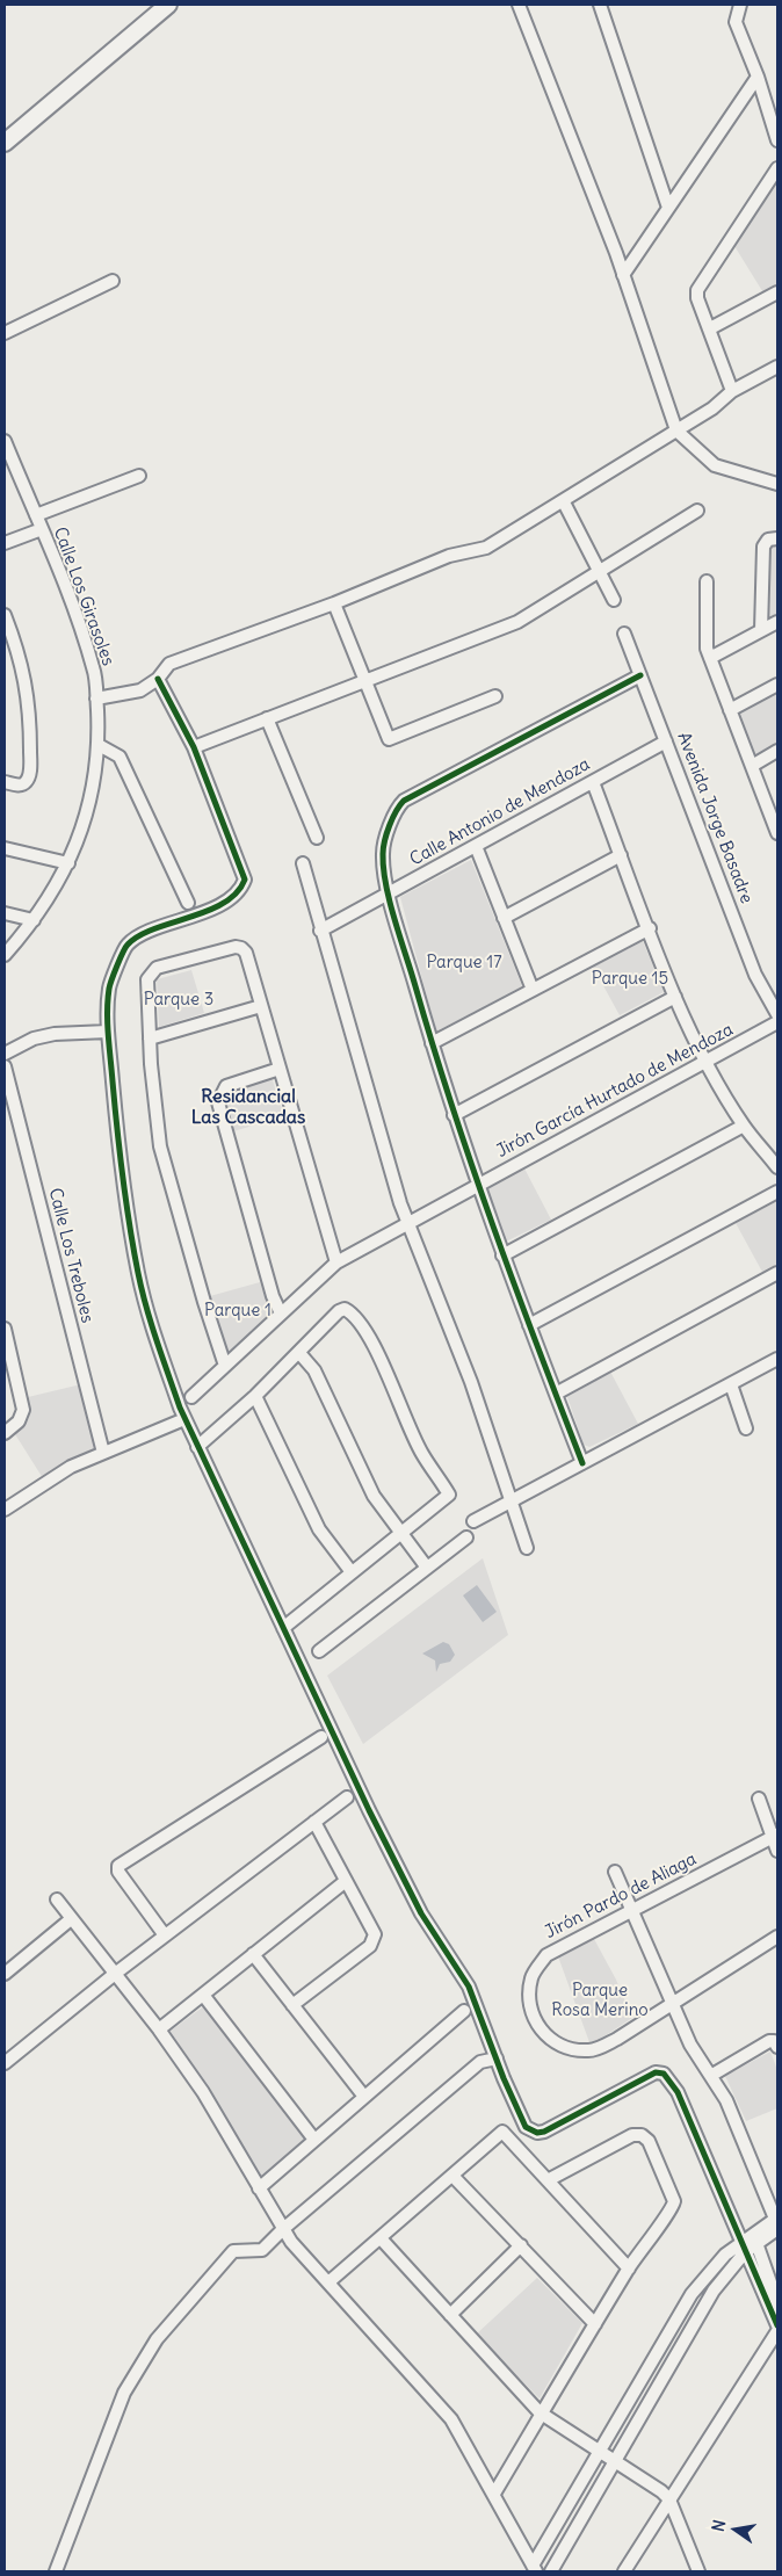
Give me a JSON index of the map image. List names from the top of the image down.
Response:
{
  "streets": {
    "street": [
      "Calle Los Girasoles",
      "Calle Antonio de Mendoza",
      "Avenida Jorge Basadre",
      "Jirón García Hurtado de Mendoza",
      "Calle Los Treboles",
      "Jirón Pardo de Aliaga"
    ]
  },
  "crossings": [
    ["Calle Antonio de Mendoza", "Avenida Jorge Basadre"]
  ],
  "districts": ["Residancial Las Cascadas"],
  "parks": [
    "Parque 17",
    "Parque 15",
    "Parque 3",
    "Parque 1",
    "Parque Rosa Merino"
  ],
  "north": "left"
}
